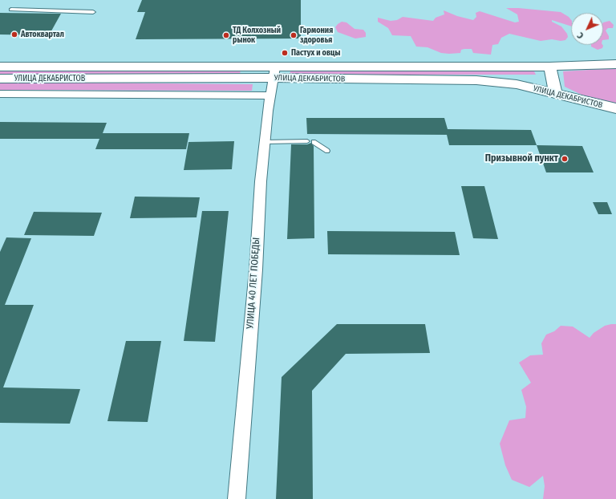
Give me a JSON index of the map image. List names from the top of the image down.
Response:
{
  "streets": {
    "street": ["УЛИЦА ДЕКАБРИСТОВ", "УЛИЦА 40 ЛЕТ ПОБЕДЫ"]
  },
  "crossings": [
    ["УЛИЦА ДЕКАБРИСТОВ", "УЛИЦА 40 ЛЕТ ПОБЕДЫ"]
  ],
  "places": [
    "Автоквартал",
    "ТД Колхозный рынок",
    "Гармония здоровья",
    "Пастух и овцы",
    "Призывной пункт"
  ],
  "north": "bottom left"
}
